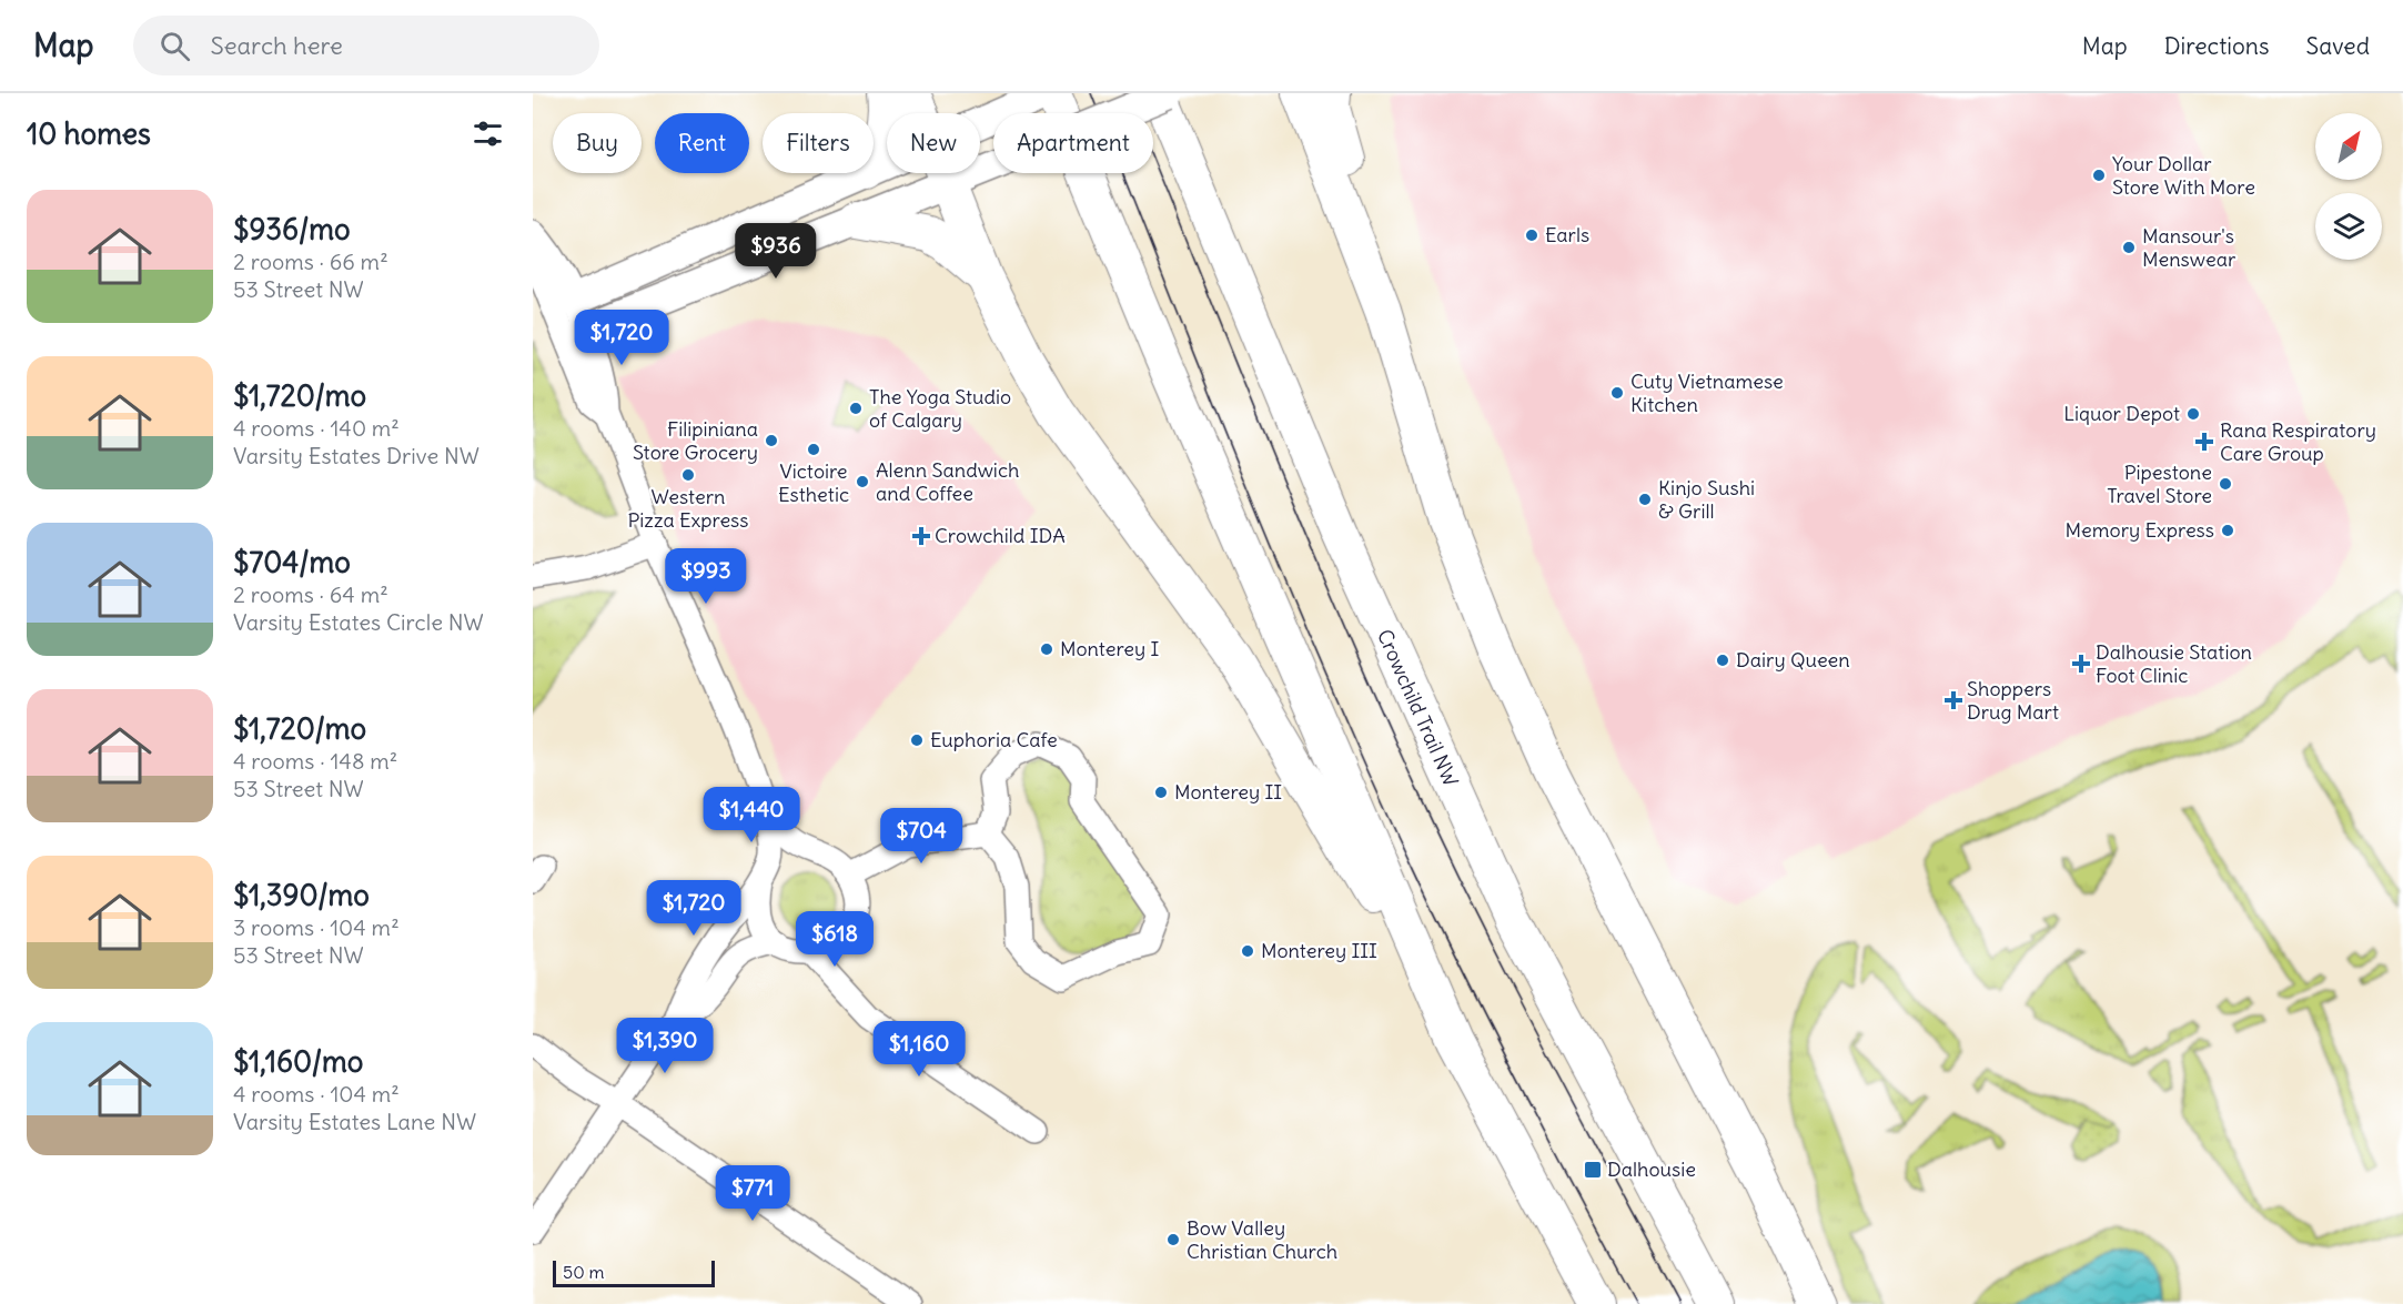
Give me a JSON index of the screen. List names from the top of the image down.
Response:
{
  "streets": {
    "highway": ["Crowchild Trail NW"]
  },
  "places": {
    "other": [
      "Your Dollar Store With More",
      "Earls",
      "Mansour's Menswear",
      "Cuty Vietnamese Kitchen",
      "The Yoga Studio of Calgary",
      "Liquor Depot",
      "Filipiniana Store Grocery",
      "Victoire Esthetic",
      "Western Pizza Express",
      "Alenn Sandwich and Coffee",
      "Pipestone Travel Store",
      "Kinjo Sushi & Grill",
      "Memory Express",
      "Monterey I",
      "Dairy Queen",
      "Euphoria Cafe",
      "Monterey II",
      "Monterey III",
      "Bow Valley Christian Church"
    ],
    "health": [
      "Rana Respiratory Care Group",
      "Crowchild IDA",
      "Dalhousie Station Foot Clinic",
      "Shoppers Drug Mart"
    ],
    "transit": ["Dalhousie"]
  },
  "scale_bar": "50 m",
  "north": "top right",
  "page": {
    "header": "Map",
    "search": "Search here",
    "nav": ["Map", "Directions", "Saved"],
    "heading": "10 homes",
    "chip": [
      "Buy",
      "Rent",
      "Filters",
      "New",
      "Apartment"
    ],
    "list": [
      {
        "name": "$936/mo",
        "note": "2 rooms · 66 m² · 53 Street NW"
      },
      {
        "name": "$1,720/mo",
        "note": "4 rooms · 140 m² · Varsity Estates Drive NW"
      },
      {
        "name": "$704/mo",
        "note": "2 rooms · 64 m² · Varsity Estates Circle NW"
      },
      {
        "name": "$1,720/mo",
        "note": "4 rooms · 148 m² · 53 Street NW"
      },
      {
        "name": "$1,390/mo",
        "note": "3 rooms · 104 m² · 53 Street NW"
      },
      {
        "name": "$1,160/mo",
        "note": "4 rooms · 104 m² · Varsity Estates Lane NW"
      }
    ],
    "price": [
      "$936",
      "$1,720",
      "$993",
      "$1,440",
      "$704",
      "$1,720",
      "$618",
      "$1,390",
      "$1,160",
      "$771"
    ],
    "scale": "50 m"
  }
}
